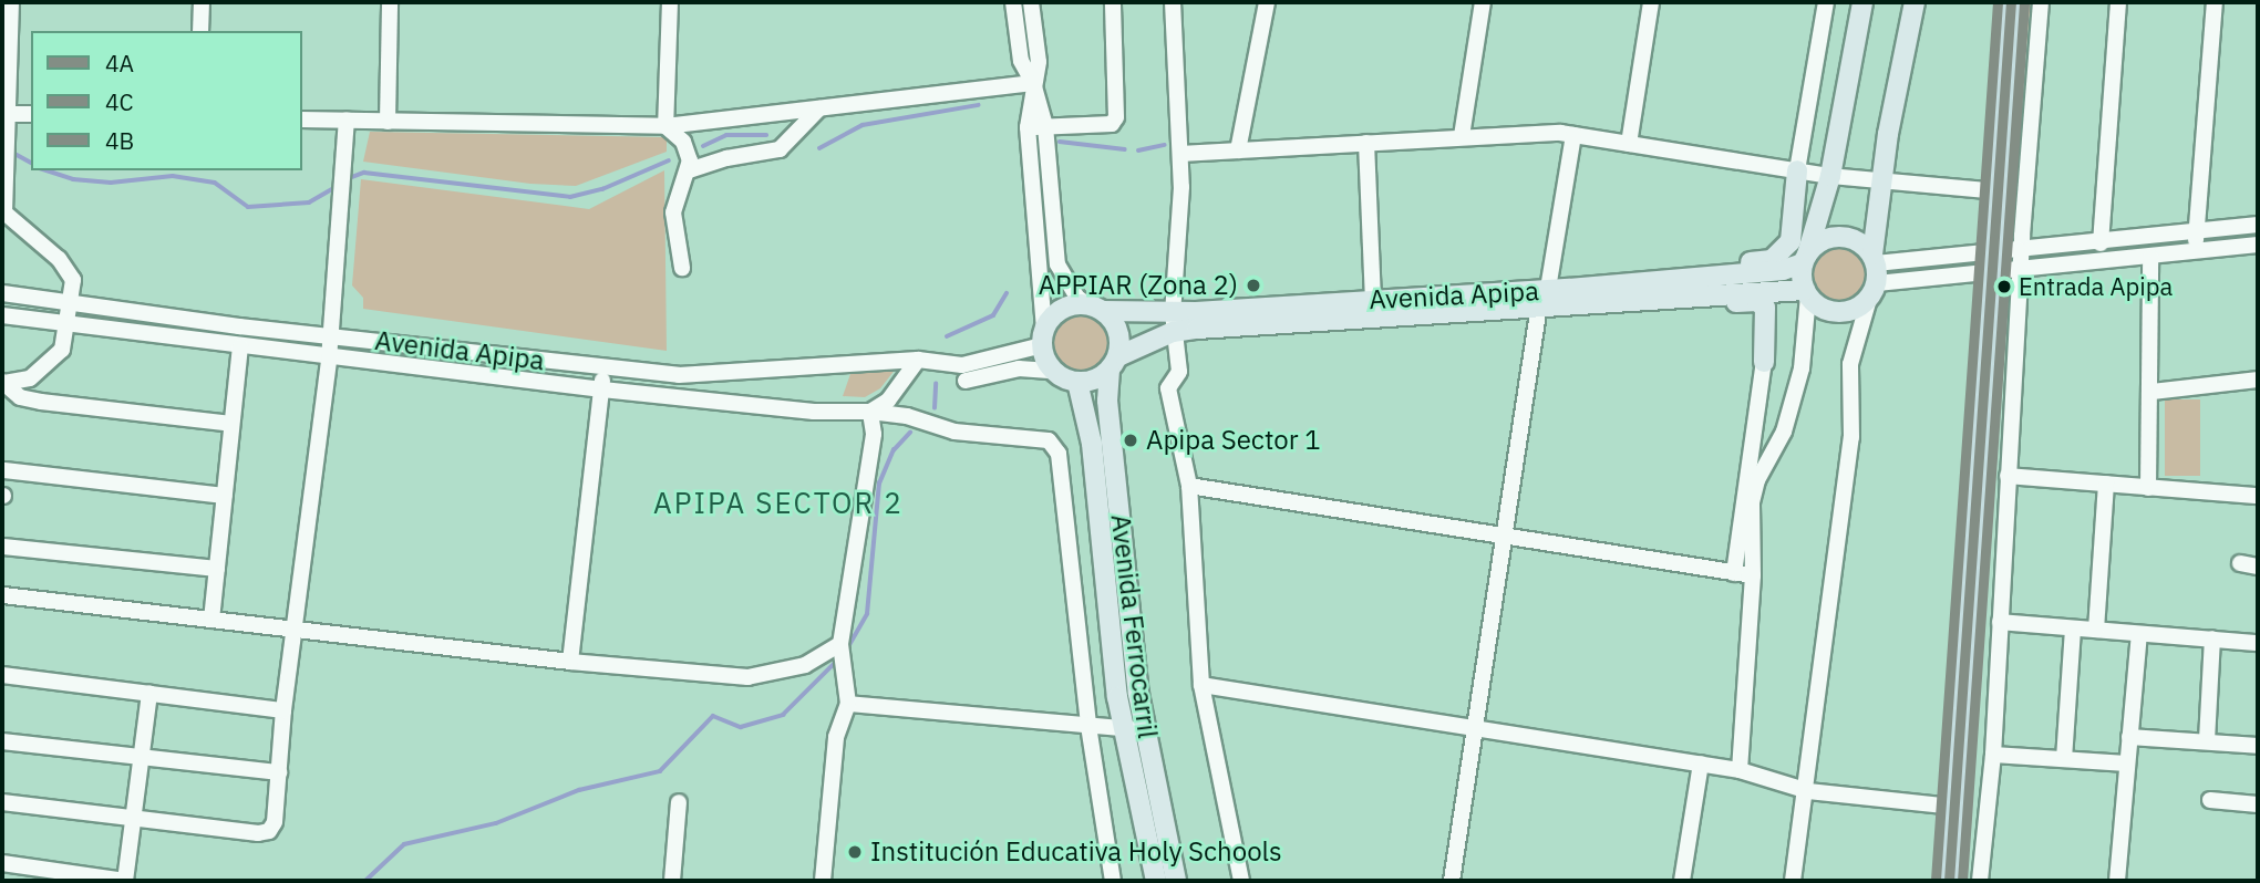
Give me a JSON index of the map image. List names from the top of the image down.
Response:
{
  "streets": {
    "main road": ["Avenida Apipa", "Avenida Ferrocarril"]
  },
  "crossings": [
    ["Avenida Apipa", "Avenida Ferrocarril"]
  ],
  "districts": ["APIPA SECTOR 2"],
  "places": [
    "APPIAR (Zona 2)",
    "Entrada Apipa",
    "Apipa Sector 1",
    "Institución Educativa Holy Schools"
  ],
  "lines": ["transit line 4A", "transit line 4B", "transit line 4C"],
  "legend": ["4A", "4C", "4B"]
}
